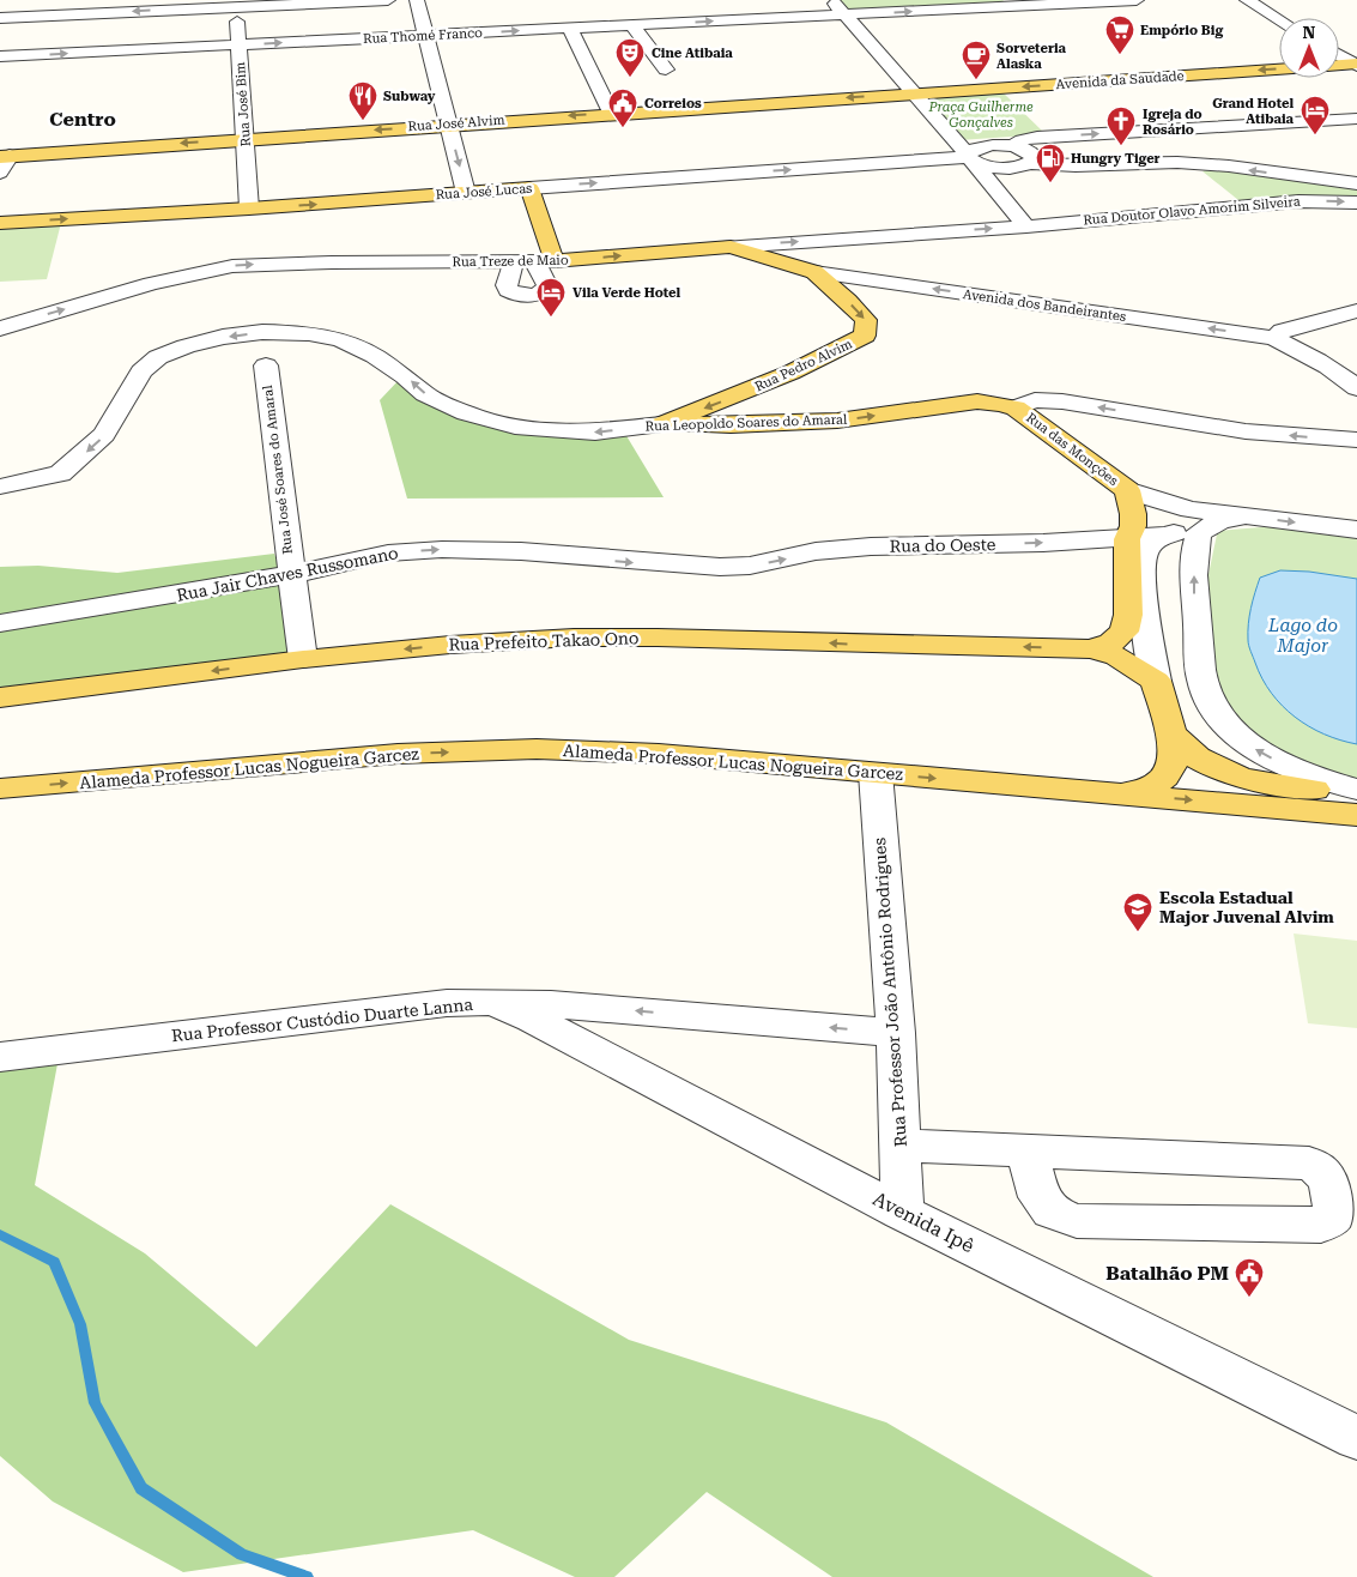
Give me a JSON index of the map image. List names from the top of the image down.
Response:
{
  "streets": {
    "main road": [
      "Avenida da Saudade",
      "Rua José Alvim",
      "Rua José Lucas",
      "Rua Treze de Maio",
      "Avenida dos Bandeirantes",
      "Rua Pedro Alvim",
      "Rua Leopoldo Soares do Amaral",
      "Rua das Monções",
      "Rua Prefeito Takao Ono",
      "Alameda Professor Lucas Nogueira Garcez"
    ],
    "street": [
      "Rua Thomé Franco",
      "Rua José Bim",
      "Rua Doutor Olavo Amorim Silveira",
      "Rua José Soares do Amaral",
      "Rua do Oeste",
      "Rua Jair Chaves Russomano",
      "Rua Professor João Antônio Rodrigues",
      "Rua Professor Custódio Duarte Lanna",
      "Avenida Ipê"
    ]
  },
  "crossings": [
    ["Rua Thomé Franco", "Rua José Bim"],
    ["Avenida da Saudade", "Rua José Alvim"],
    ["Rua José Bim", "Rua José Alvim"],
    ["Rua José Bim", "Rua José Lucas"],
    ["Rua Doutor Olavo Amorim Silveira", "Rua Treze de Maio"],
    ["Rua Treze de Maio", "Avenida dos Bandeirantes"],
    ["Avenida dos Bandeirantes", "Rua Pedro Alvim"],
    ["Rua Pedro Alvim", "Rua Leopoldo Soares do Amaral"],
    ["Rua Leopoldo Soares do Amaral", "Rua das Monções"],
    ["Rua José Soares do Amaral", "Rua Jair Chaves Russomano"],
    ["Rua José Soares do Amaral", "Rua Prefeito Takao Ono"],
    ["Rua do Oeste", "Rua Jair Chaves Russomano"],
    ["Alameda Professor Lucas Nogueira Garcez", "Rua Professor João Antônio Rodrigues"],
    ["Rua Professor João Antônio Rodrigues", "Rua Professor Custódio Duarte Lanna"],
    ["Rua Professor João Antônio Rodrigues", "Avenida Ipê"],
    ["Rua Professor Custódio Duarte Lanna", "Avenida Ipê"]
  ],
  "one_way": [
    "Avenida da Saudade",
    "Rua José Alvim",
    "Avenida dos Bandeirantes",
    "Rua do Oeste",
    "Rua Jair Chaves Russomano",
    "Rua Prefeito Takao Ono",
    "Alameda Professor Lucas Nogueira Garcez",
    "Rua Professor Custódio Duarte Lanna"
  ],
  "districts": ["Centro"],
  "water": ["Lago do Major"],
  "parks": ["Praça Guilherme Gonçalves"],
  "places": {
    "supermarket": ["Empório Big"],
    "theatre": ["Cine Atibaia"],
    "cafe": ["Sorveteria Alaska"],
    "restaurant": ["Subway"],
    "public building": ["Correios", "Batalhão PM"],
    "hotel": ["Grand Hotel Atibaia", "Vila Verde Hotel"],
    "church": ["Igreja do Rosário"],
    "fuel station": ["Hungry Tiger"],
    "school or university": ["Escola Estadual Major Juvenal Alvim"]
  },
  "north": "top"
}
